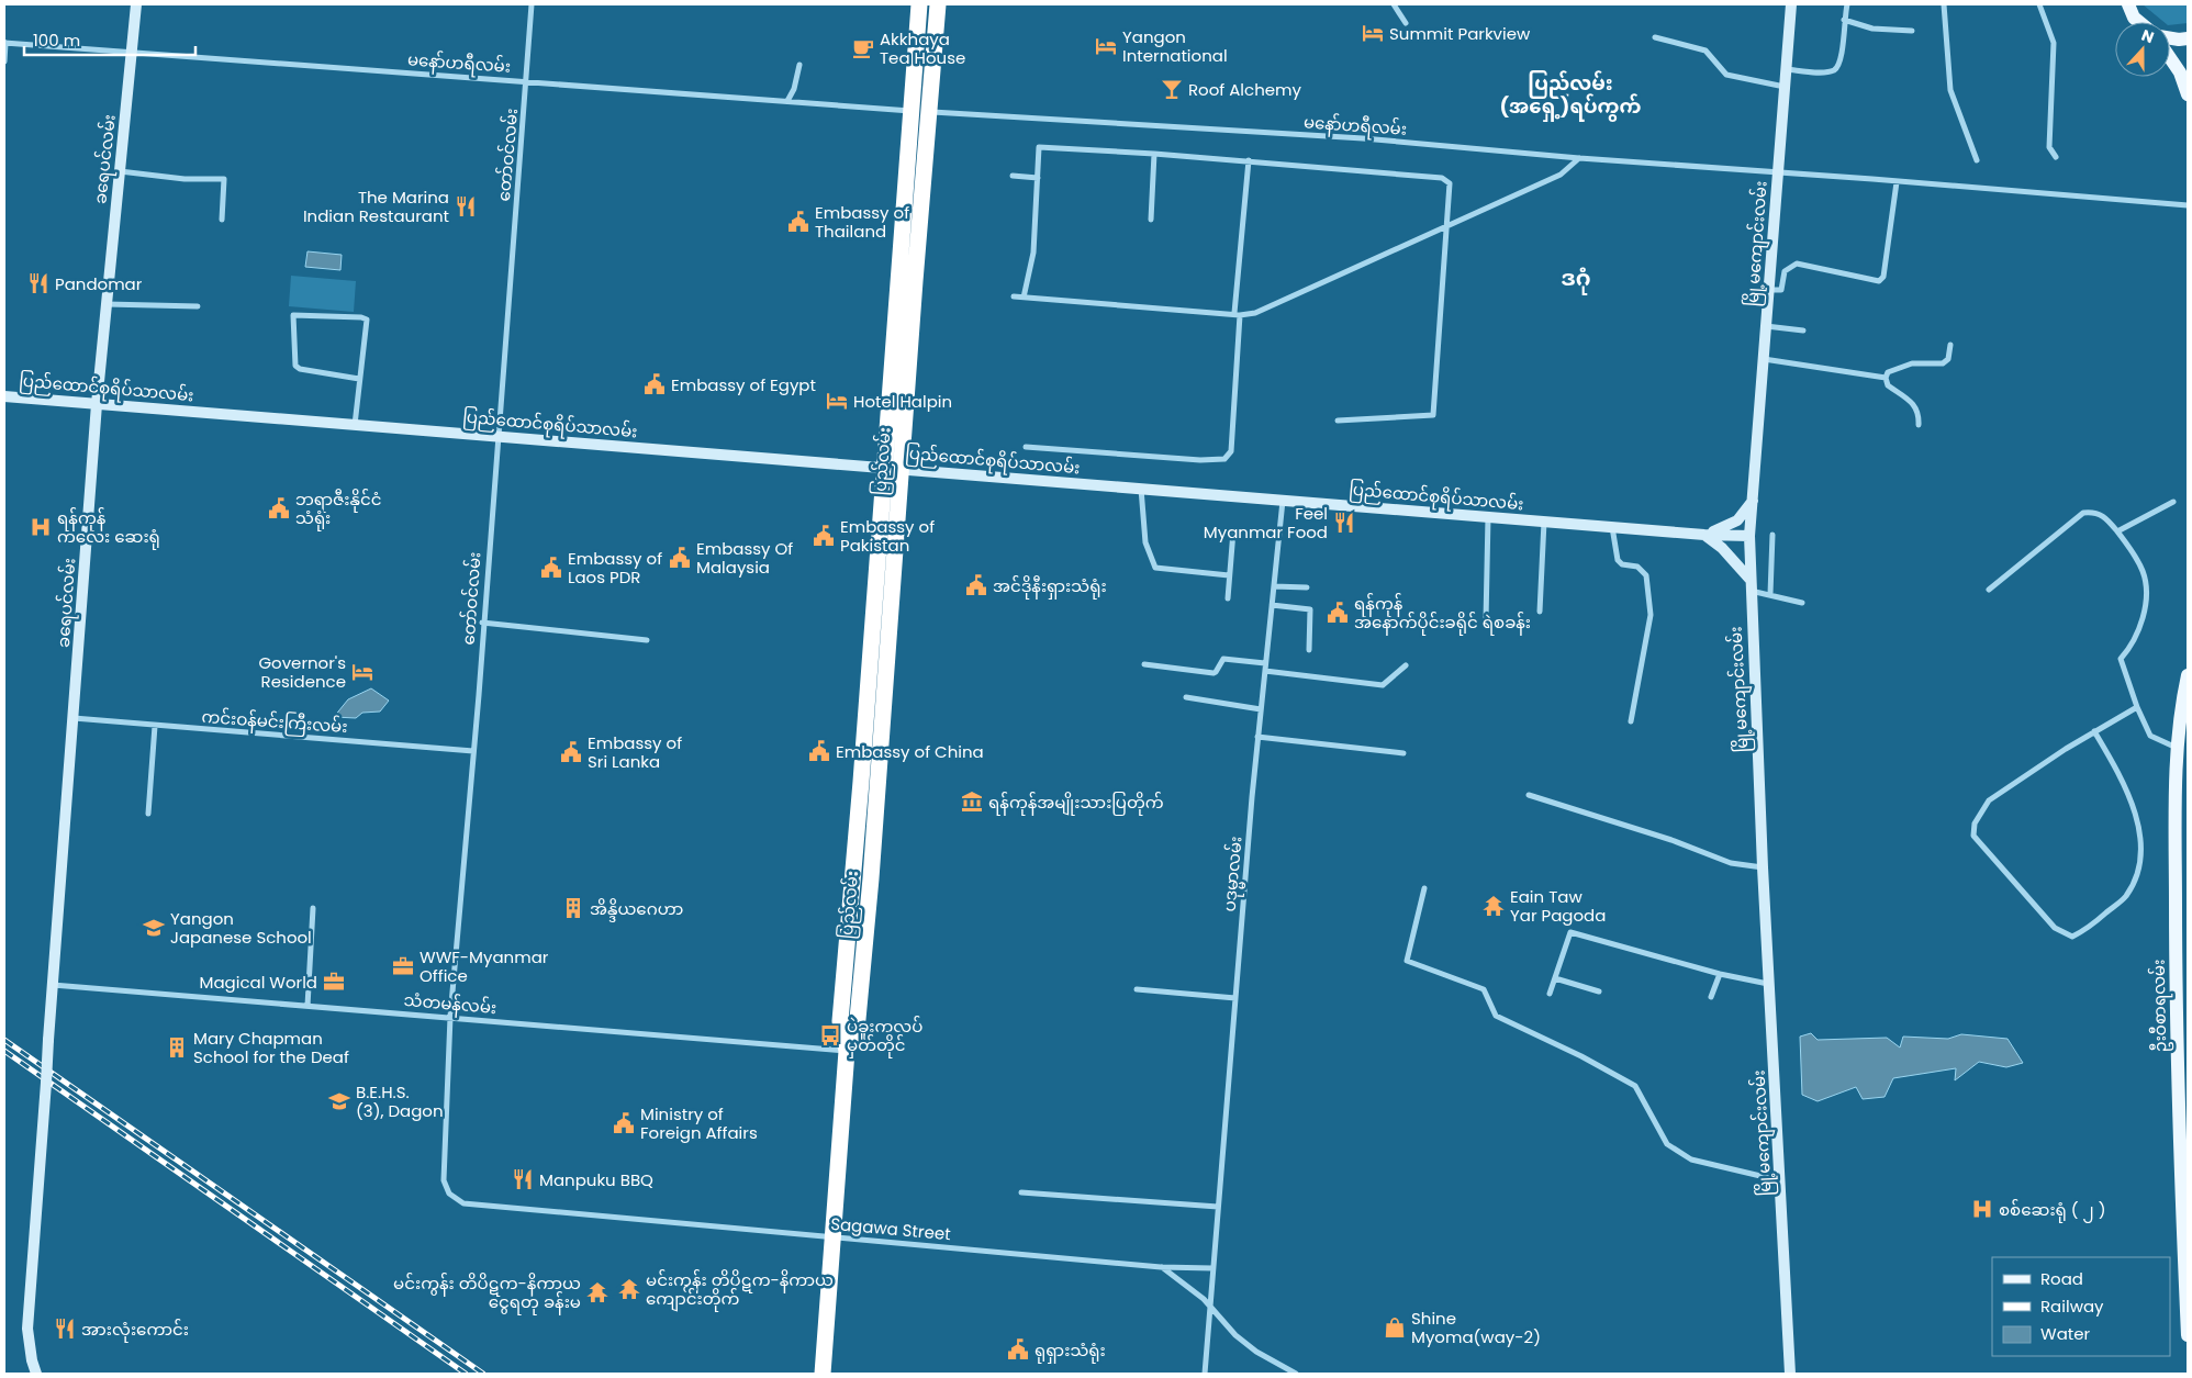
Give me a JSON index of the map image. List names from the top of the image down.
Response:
{
  "streets": {
    "highway": ["ပြည်လမ်း"],
    "main road": ["ဦးဝီစာရလမ်း"],
    "street": [
      "မနော်ဟရီလမ်း",
      "တော်ဝင်လမ်း",
      "ခရေပင်လမ်း",
      "မြို့မကျောင်းလမ်း",
      "ပြည်ထောင်စုရိပ်သာလမ်း",
      "ကင်းဝန်မင်းကြီးလမ်း",
      "ပဒုမ္မာလမ်း",
      "သံတမန်လမ်း",
      "Sagawa Street"
    ]
  },
  "crossings": [
    ["မနော်ဟရီလမ်း", "တော်ဝင်လမ်း"],
    ["မနော်ဟရီလမ်း", "ခရေပင်လမ်း"],
    ["မနော်ဟရီလမ်း", "မြို့မကျောင်းလမ်း"],
    ["မနော်ဟရီလမ်း", "ပြည်လမ်း"],
    ["တော်ဝင်လမ်း", "ပြည်ထောင်စုရိပ်သာလမ်း"],
    ["တော်ဝင်လမ်း", "ကင်းဝန်မင်းကြီးလမ်း"],
    ["တော်ဝင်လမ်း", "သံတမန်လမ်း"],
    ["တော်ဝင်လမ်း", "Sagawa Street"],
    ["ခရေပင်လမ်း", "ပြည်ထောင်စုရိပ်သာလမ်း"],
    ["ခရေပင်လမ်း", "ကင်းဝန်မင်းကြီးလမ်း"],
    ["ခရေပင်လမ်း", "သံတမန်လမ်း"],
    ["မြို့မကျောင်းလမ်း", "ပြည်ထောင်စုရိပ်သာလမ်း"],
    ["ပြည်ထောင်စုရိပ်သာလမ်း", "ပြည်လမ်း"],
    ["ပြည်ထောင်စုရိပ်သာလမ်း", "ပဒုမ္မာလမ်း"],
    ["ပြည်လမ်း", "သံတမန်လမ်း"],
    ["ပြည်လမ်း", "Sagawa Street"],
    ["ပဒုမ္မာလမ်း", "Sagawa Street"]
  ],
  "districts": ["ပြည်လမ်း (အရှေ့)ရပ်ကွက်", "ဒဂုံ"],
  "places": {
    "hotel": [
      "Summit Parkview",
      "Yangon International",
      "Hotel Halpin",
      "Governor's Residence"
    ],
    "cafe": ["Akkhaya Tea House"],
    "bar": ["Roof Alchemy"],
    "restaurant": [
      "The Marina Indian Restaurant",
      "Pandomar",
      "Feel Myanmar Food",
      "Manpuku BBQ",
      "အားလုံးကောင်း"
    ],
    "public building": [
      "Embassy of Thailand",
      "Embassy of Egypt",
      "ဘရာဇီးနိုင်ငံ သံရုံး",
      "Embassy of Pakistan",
      "Embassy Of Malaysia",
      "Embassy of Laos PDR",
      "အင်ဒိုနီးရှားသံရုံး",
      "ရန်ကုန် အနောက်ပိုင်းခရိုင် ရဲစခန်း",
      "Embassy of China",
      "Embassy of Sri Lanka",
      "Ministry of Foreign Affairs",
      "ရုရှားသံရုံး"
    ],
    "hospital": ["ရန်ကုန် ကလေး ဆေးရုံ", "စစ်ဆေးရုံ ( ၂ )"],
    "museum": ["ရန်ကုန်အမျိုးသားပြတိုက်"],
    "temple": ["Eain Taw Yar Pagoda", "မင်းကွန်း တိပိဋက-နိကာယ ကျောင်းတိုက်", "မင်းကွန်း တိပိဋက-နိကာယ ငွေရတု ခန်းမ"],
    "building": ["အိန္ဒိယဂေဟာ", "Mary Chapman School for the Deaf"],
    "school or university": ["Yangon Japanese School", "B.E.H.S. (3), Dagon"],
    "office": ["WWF-Myanmar Office", "Magical World"],
    "bus stop": ["ပဲခူးကလပ် မှတ်တိုင်"],
    "shop": ["Shine Myoma(way-2)"]
  },
  "legend": ["Road", "Railway", "Water"],
  "scale_bar": "100 m",
  "north": "top"
}
